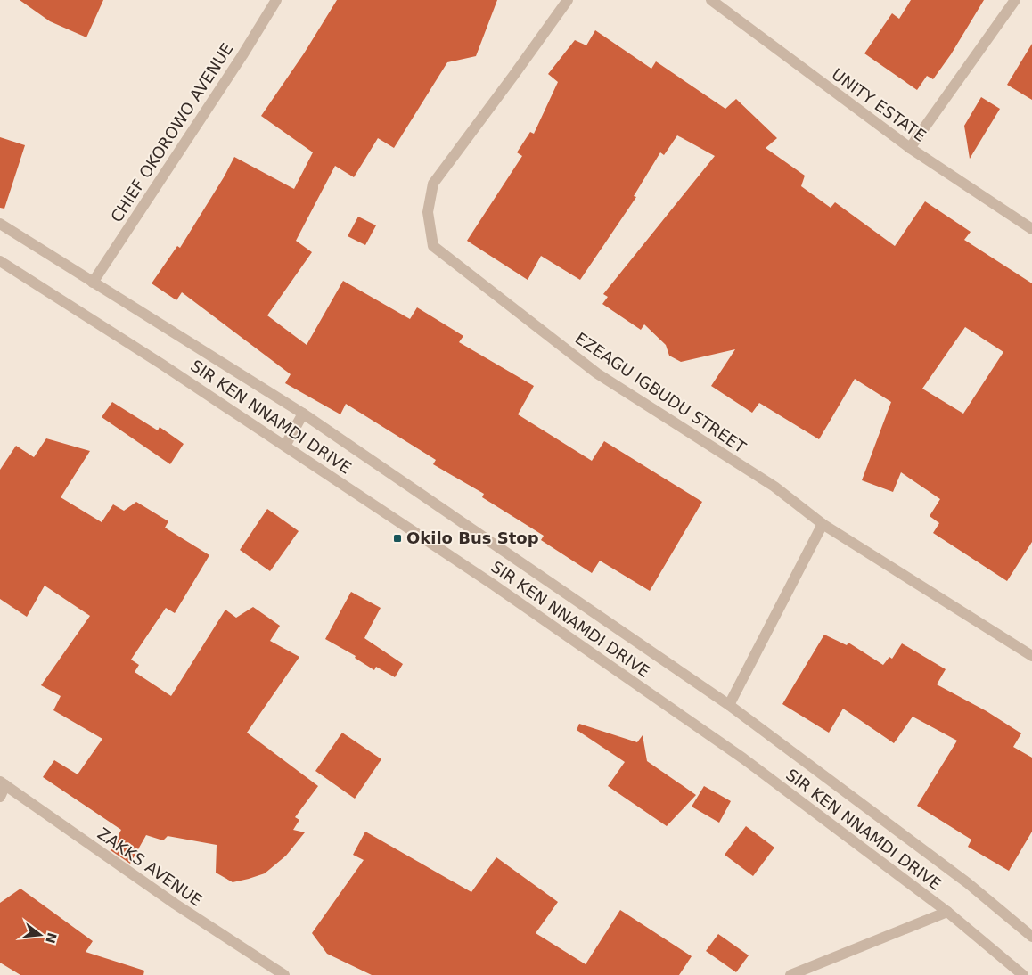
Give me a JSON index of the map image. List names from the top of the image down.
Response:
{
  "streets": {
    "street": [
      "UNITY ESTATE",
      "CHIEF OKOROWO AVENUE",
      "EZEAGU IGBUDU STREET",
      "SIR KEN NNAMDI DRIVE",
      "ZAKKS AVENUE"
    ]
  },
  "crossings": [
    ["CHIEF OKOROWO AVENUE", "SIR KEN NNAMDI DRIVE"]
  ],
  "places": {
    "transit": ["Okilo Bus Stop"]
  },
  "north": "right"
}
